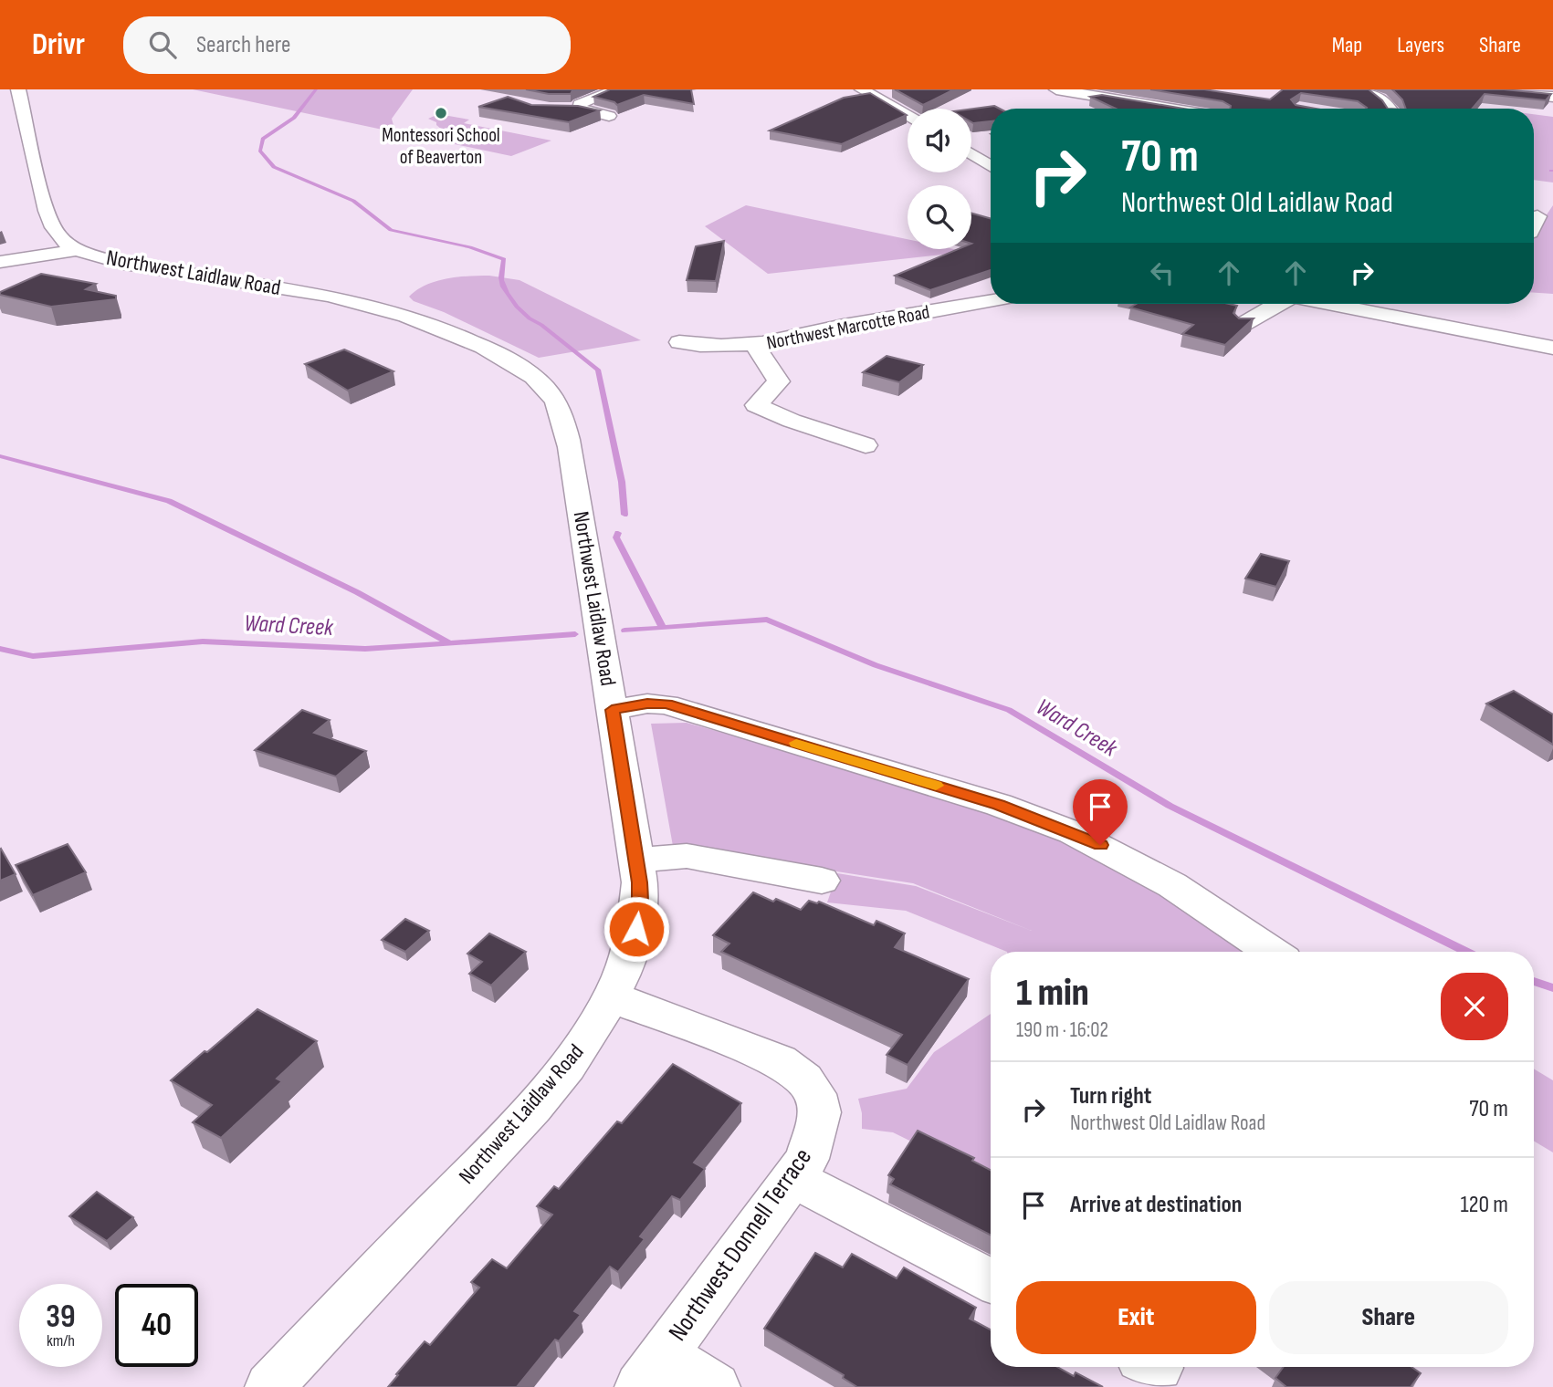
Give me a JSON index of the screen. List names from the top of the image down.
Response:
{
  "streets": {
    "street": ["Northwest Laidlaw Road", "Northwest Marcotte Road", "Northwest Donnell Terrace"]
  },
  "crossings": [
    ["Northwest Laidlaw Road", "Northwest Donnell Terrace"]
  ],
  "water": ["Ward Creek"],
  "places": ["Montessori School of Beaverton"],
  "page": {
    "header": "Drivr",
    "search": "Search here",
    "nav": ["Map", "Layers", "Share"],
    "turn": ["70 m", "Northwest Old Laidlaw Road"],
    "heading": ["1 min", "190 m · 16:02"],
    "list": [
      {
        "name": "Turn right",
        "note": "Northwest Old Laidlaw Road",
        "value": "70 m"
      },
      {
        "name": "Arrive at destination",
        "value": "120 m"
      }
    ],
    "buttons": ["Exit", "Share"],
    "speed": "39 km/h",
    "limit": "40"
  }
}
